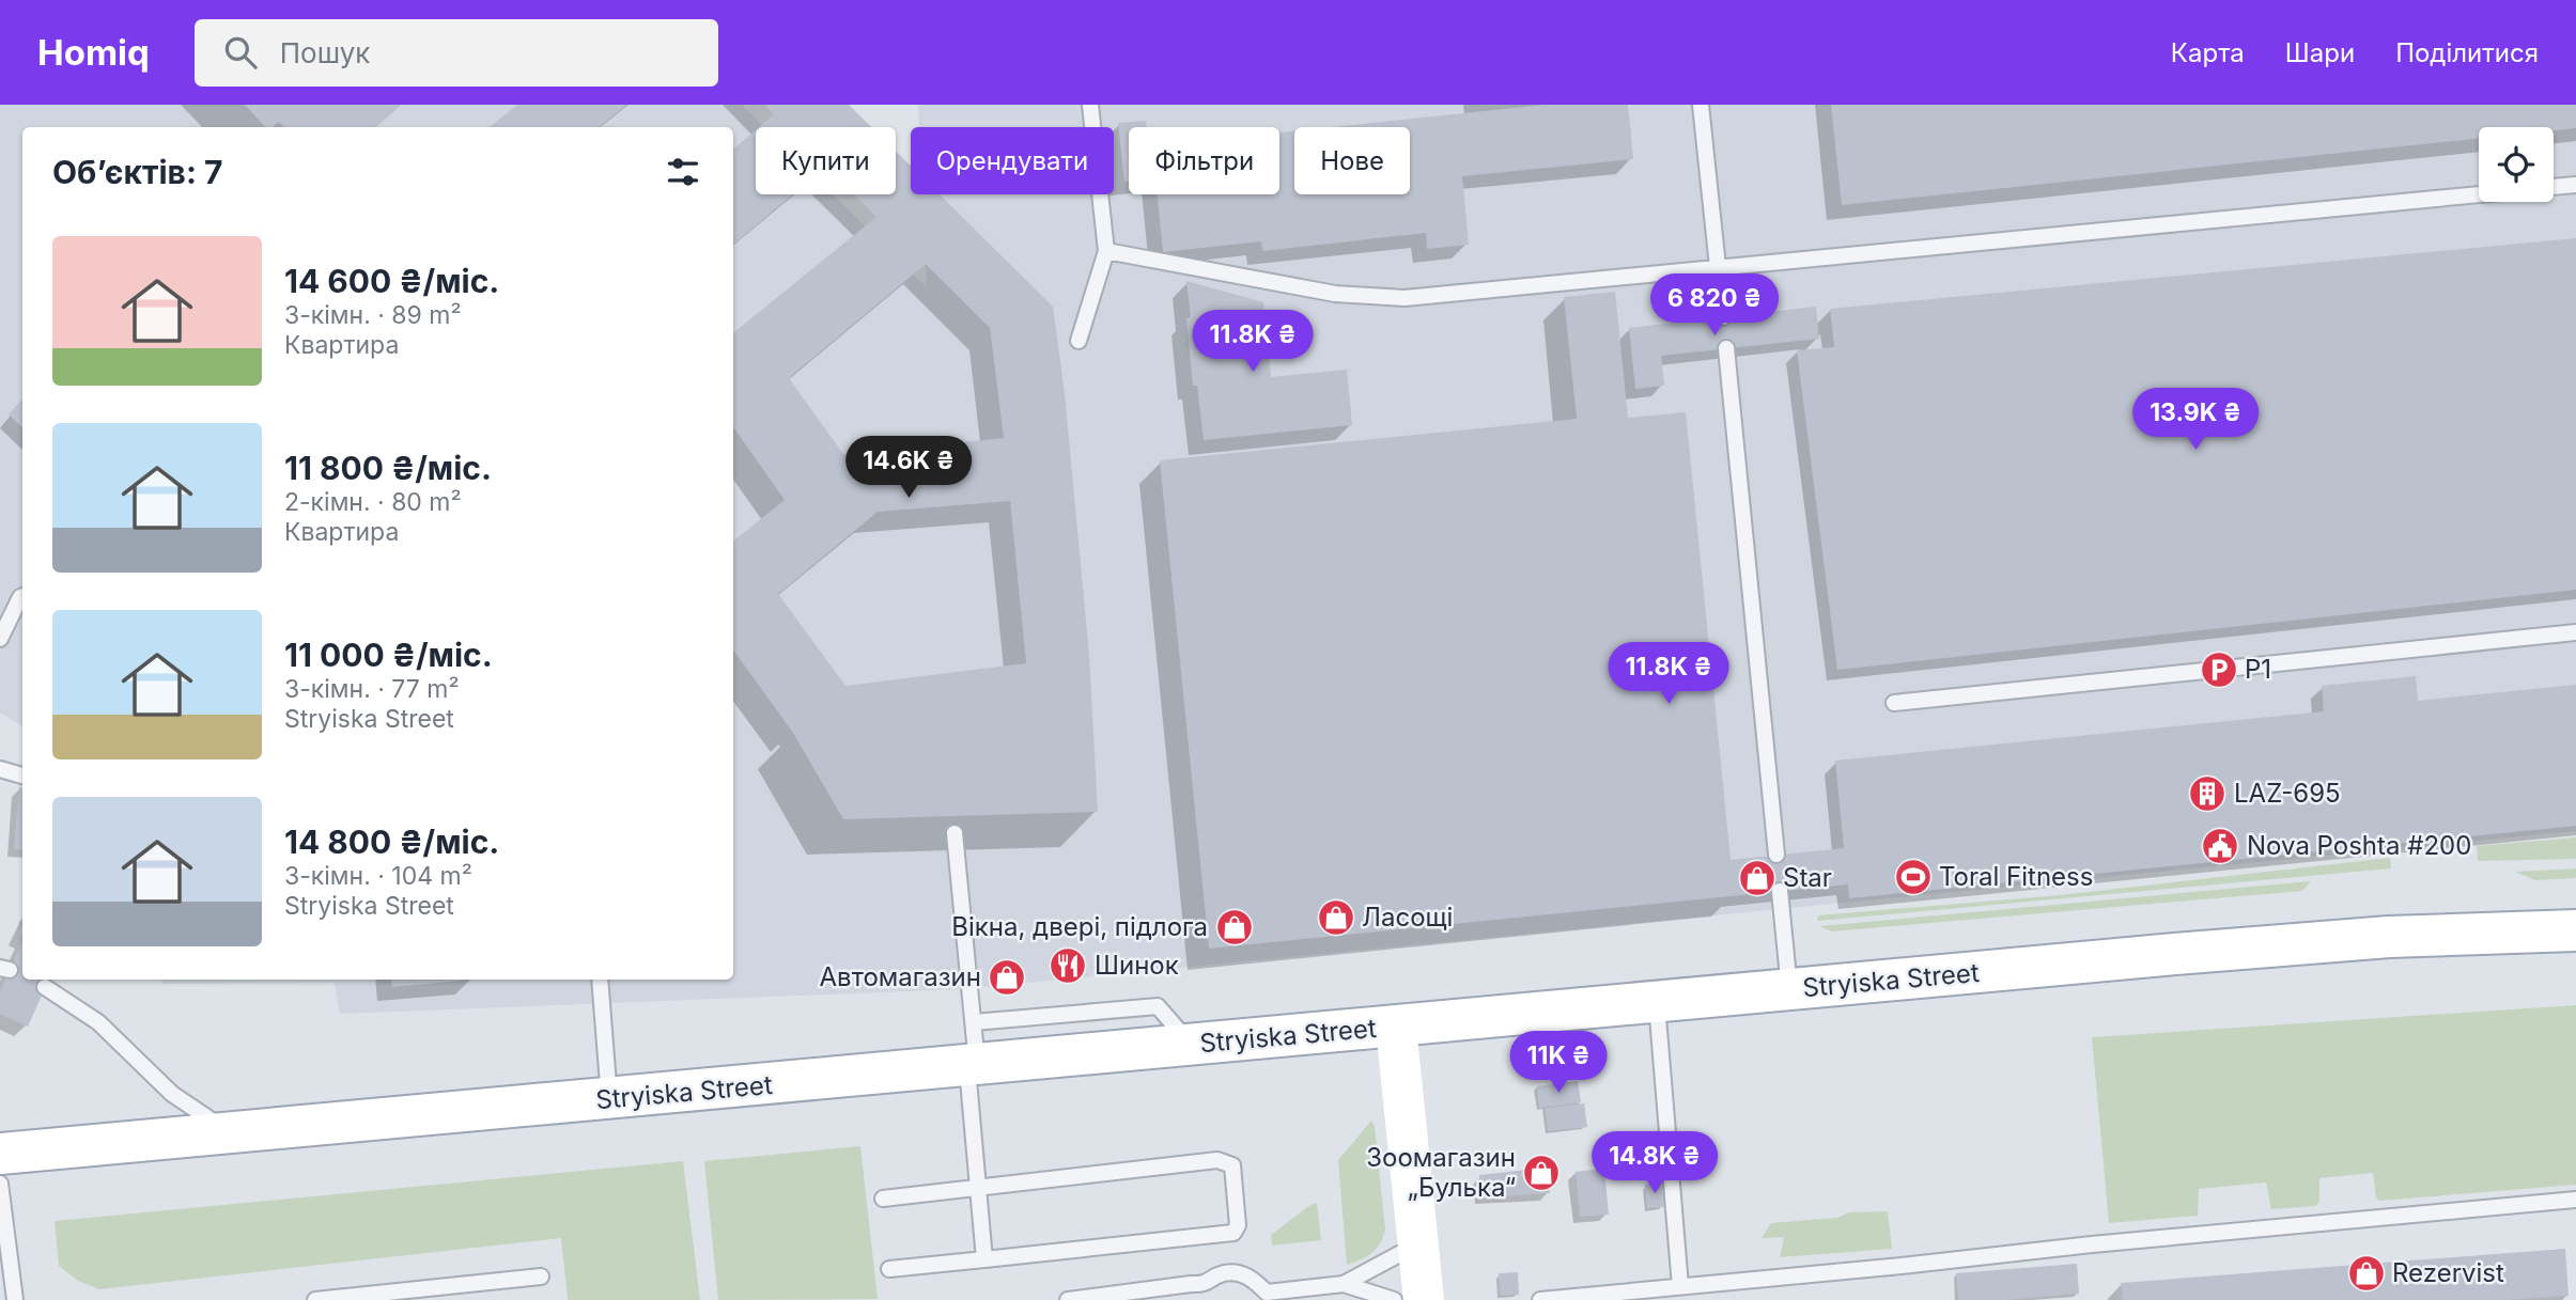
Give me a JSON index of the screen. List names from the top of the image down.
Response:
{
  "streets": {
    "main road": ["Stryiska Street"]
  },
  "places": {
    "parking": ["P1"],
    "building": ["LAZ-695"],
    "public building": ["Nova Poshta #200"],
    "sports": ["Toral Fitness"],
    "shop": [
      "Star",
      "Ласощі",
      "Вікна, двері, підлога",
      "Автомагазин",
      "Зоомагазин „Булька“",
      "Rezervist"
    ],
    "restaurant": ["Шинок"]
  },
  "page": {
    "header": "Homiq",
    "search": "Пошук",
    "nav": ["Карта", "Шари", "Поділитися"],
    "chip": [
      "Купити",
      "Орендувати",
      "Фільтри",
      "Нове"
    ],
    "heading": "Об’єктів: 7",
    "list": [
      {
        "name": "14 600 ₴/міс.",
        "note": "3-кімн. · 89 m² · Квартира"
      },
      {
        "name": "11 800 ₴/міс.",
        "note": "2-кімн. · 80 m² · Квартира"
      },
      {
        "name": "11 000 ₴/міс.",
        "note": "3-кімн. · 77 m² · Stryiska Street"
      },
      {
        "name": "14 800 ₴/міс.",
        "note": "3-кімн. · 104 m² · Stryiska Street"
      }
    ],
    "price": [
      "6 820 ₴",
      "11.8K ₴",
      "13.9K ₴",
      "14.6K ₴",
      "11.8K ₴",
      "11K ₴",
      "14.8K ₴"
    ]
  }
}
